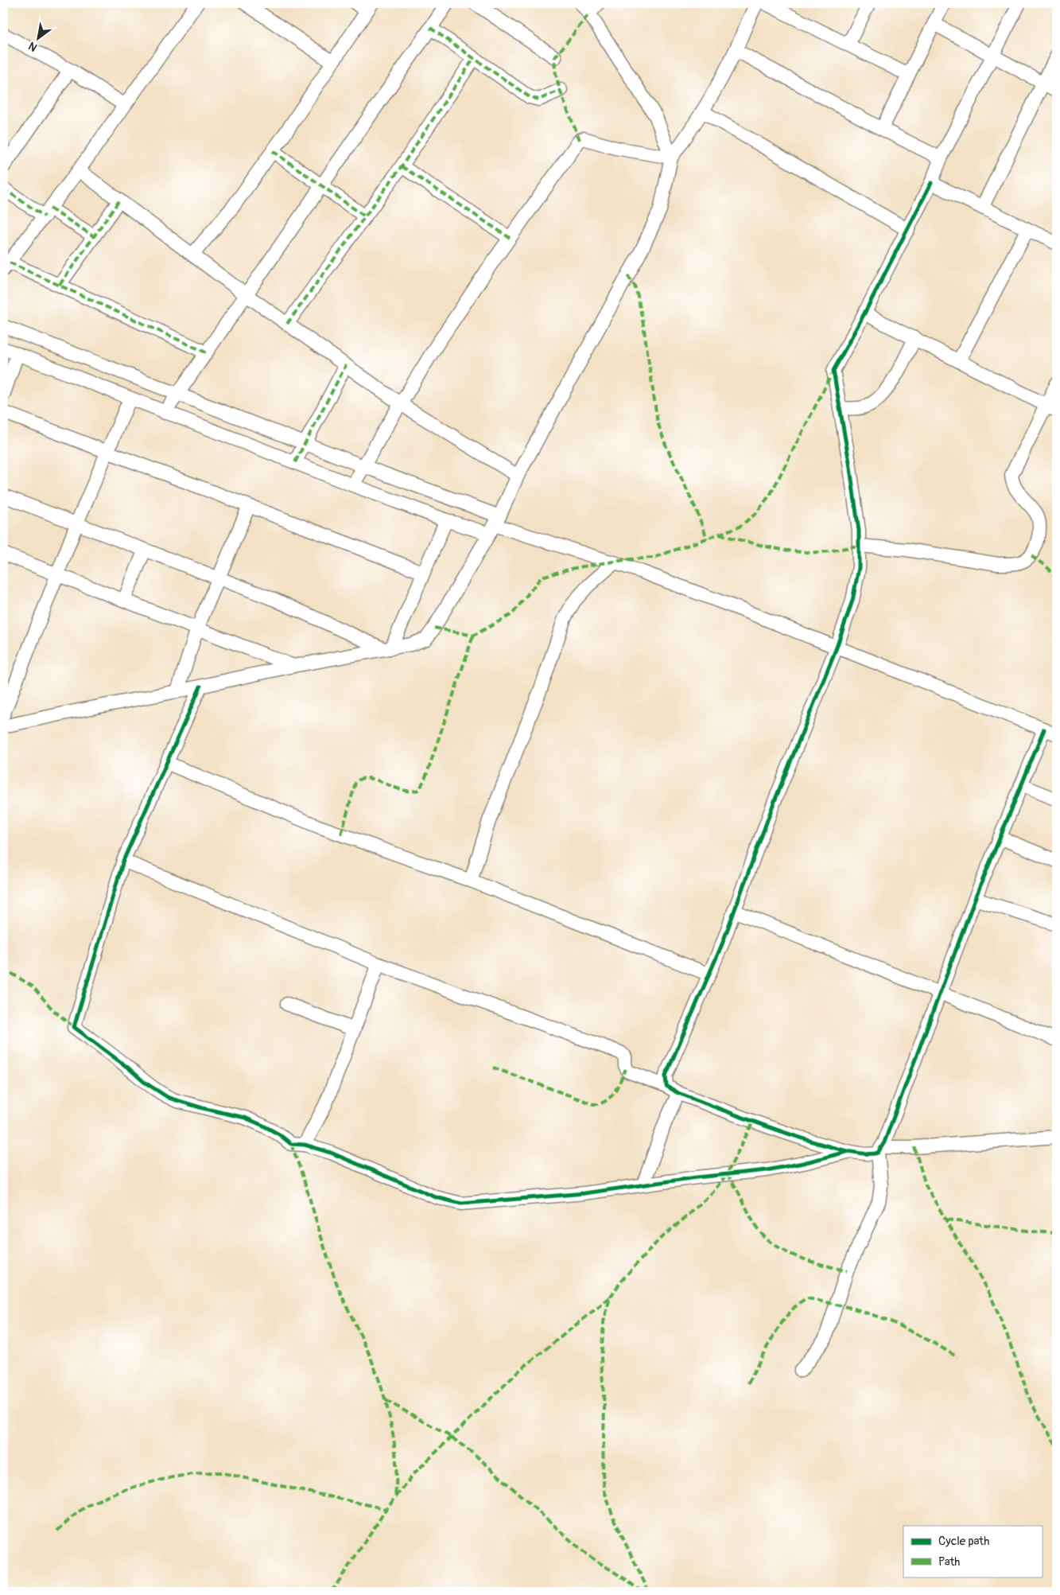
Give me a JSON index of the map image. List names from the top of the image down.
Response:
{
  "legend": ["Cycle path", "Path"],
  "north": "bottom left"
}
